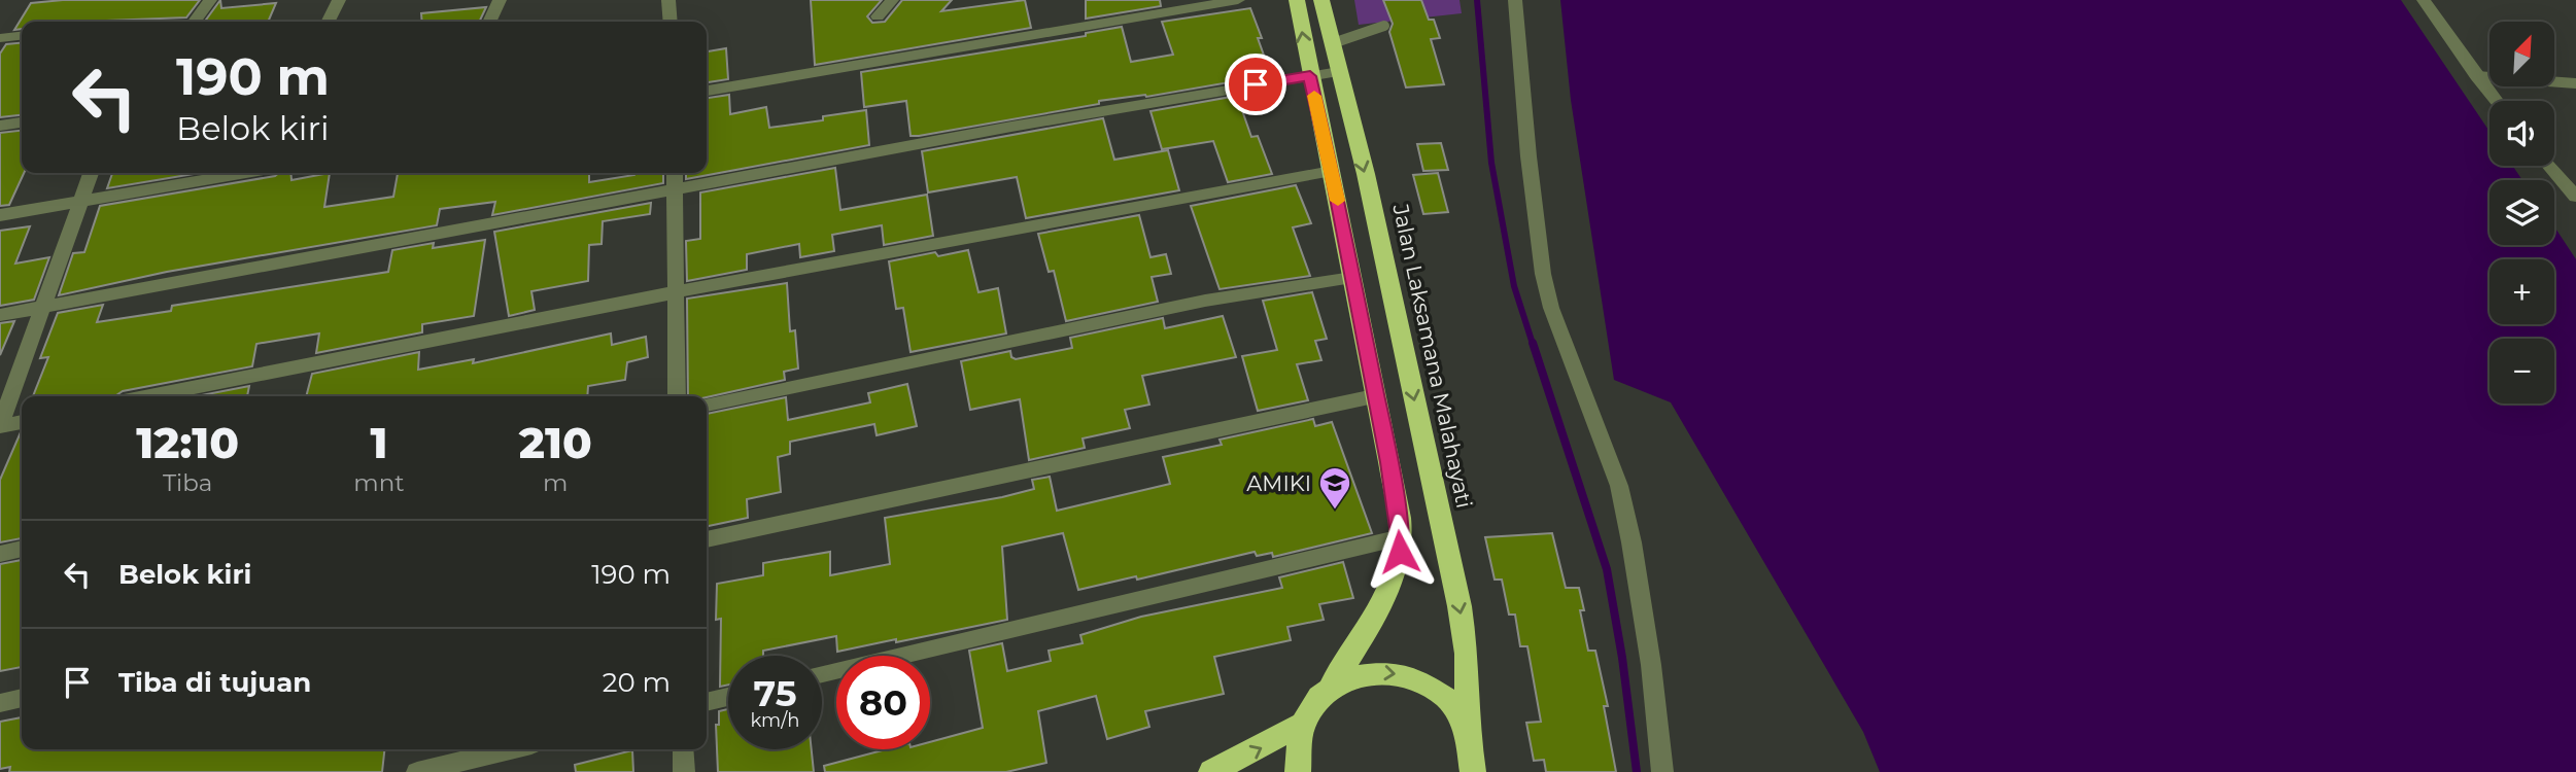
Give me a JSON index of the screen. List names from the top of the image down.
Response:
{
  "streets": {
    "highway": ["Jalan Laksamana Malahayati"]
  },
  "places": {
    "school or university": ["AMIKI"]
  },
  "north": "top right",
  "page": {
    "map_buttons": ["+", "−"],
    "turn": ["190 m", "Belok kiri"],
    "eta": [
      "12:10",
      "Tiba",
      "1",
      "mnt",
      "210",
      "m"
    ],
    "list": [
      {
        "name": "Belok kiri",
        "value": "190 m"
      },
      {
        "name": "Tiba di tujuan",
        "value": "20 m"
      }
    ],
    "speed": "75 km/h",
    "limit": "80"
  }
}
